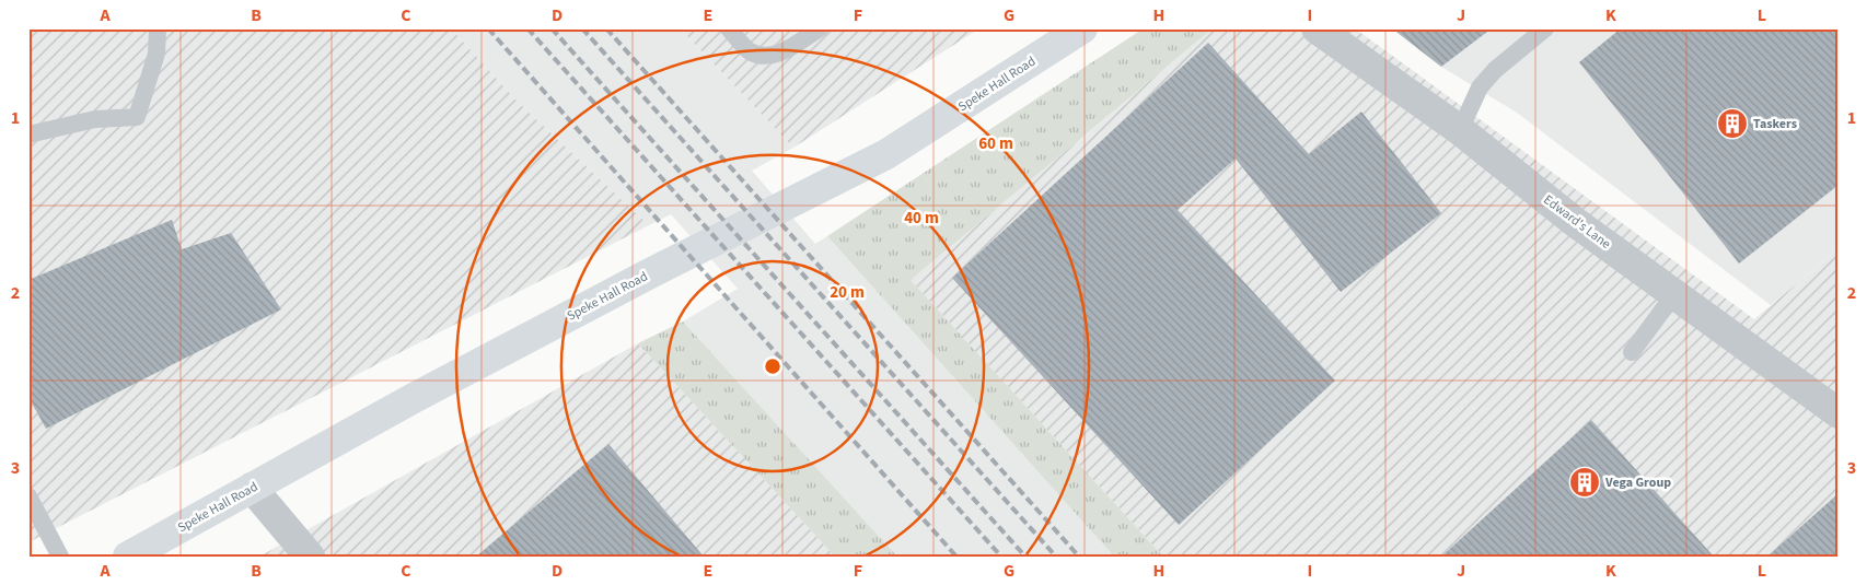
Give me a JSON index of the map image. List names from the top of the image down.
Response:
{
  "streets": {
    "highway": ["Speke Hall Road"],
    "street": ["Edward's Lane"]
  },
  "places": {
    "building": ["Taskers", "Vega Group"]
  },
  "grid": {
    "columns": [
      "A",
      "B",
      "C",
      "D",
      "E",
      "F",
      "G",
      "H",
      "I",
      "J",
      "K",
      "L"
    ],
    "rows": ["1", "2", "3"]
  },
  "rings": ["60 m", "40 m", "20 m"]
}
